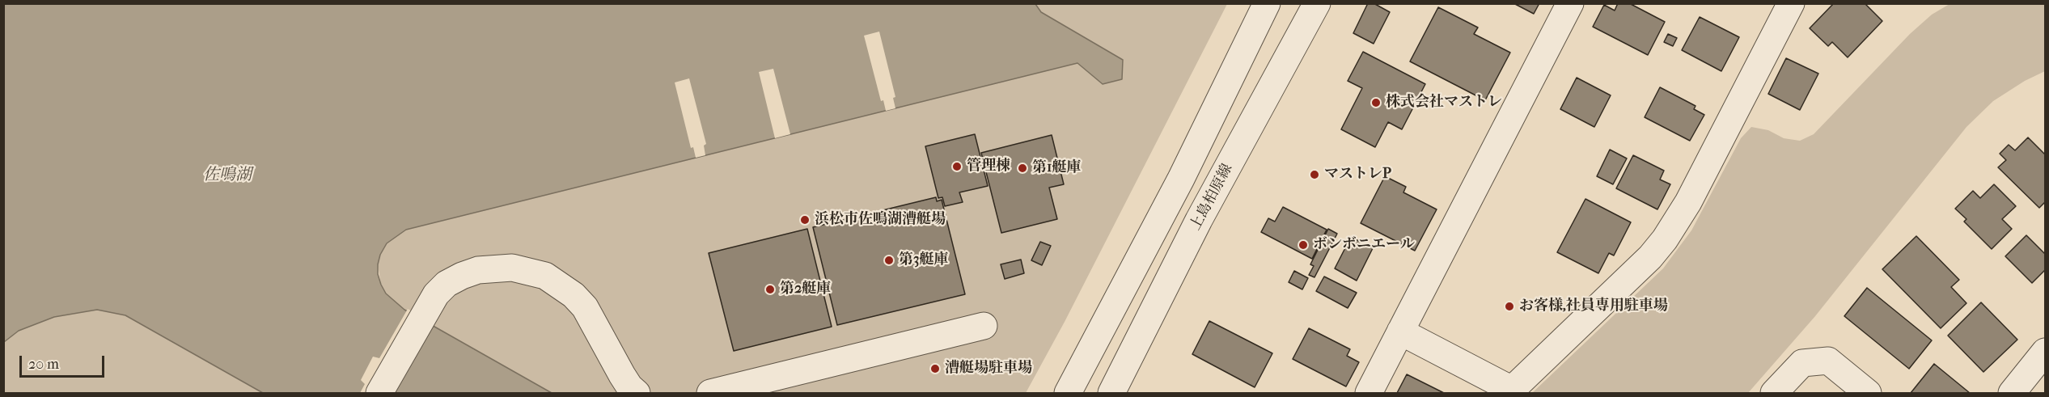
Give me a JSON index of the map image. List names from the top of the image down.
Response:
{
  "streets": {
    "street": ["上島柏原線"]
  },
  "water": ["佐鳴湖"],
  "places": [
    "株式会社マストレ",
    "管理棟",
    "第1艇庫",
    "マストレP",
    "浜松市佐鳴湖漕艇場",
    "ボンボニエール",
    "第3艇庫",
    "第2艇庫",
    "お客様,社員専用駐車場",
    "漕艇場駐車場"
  ],
  "scale_bar": "20 m"
}
